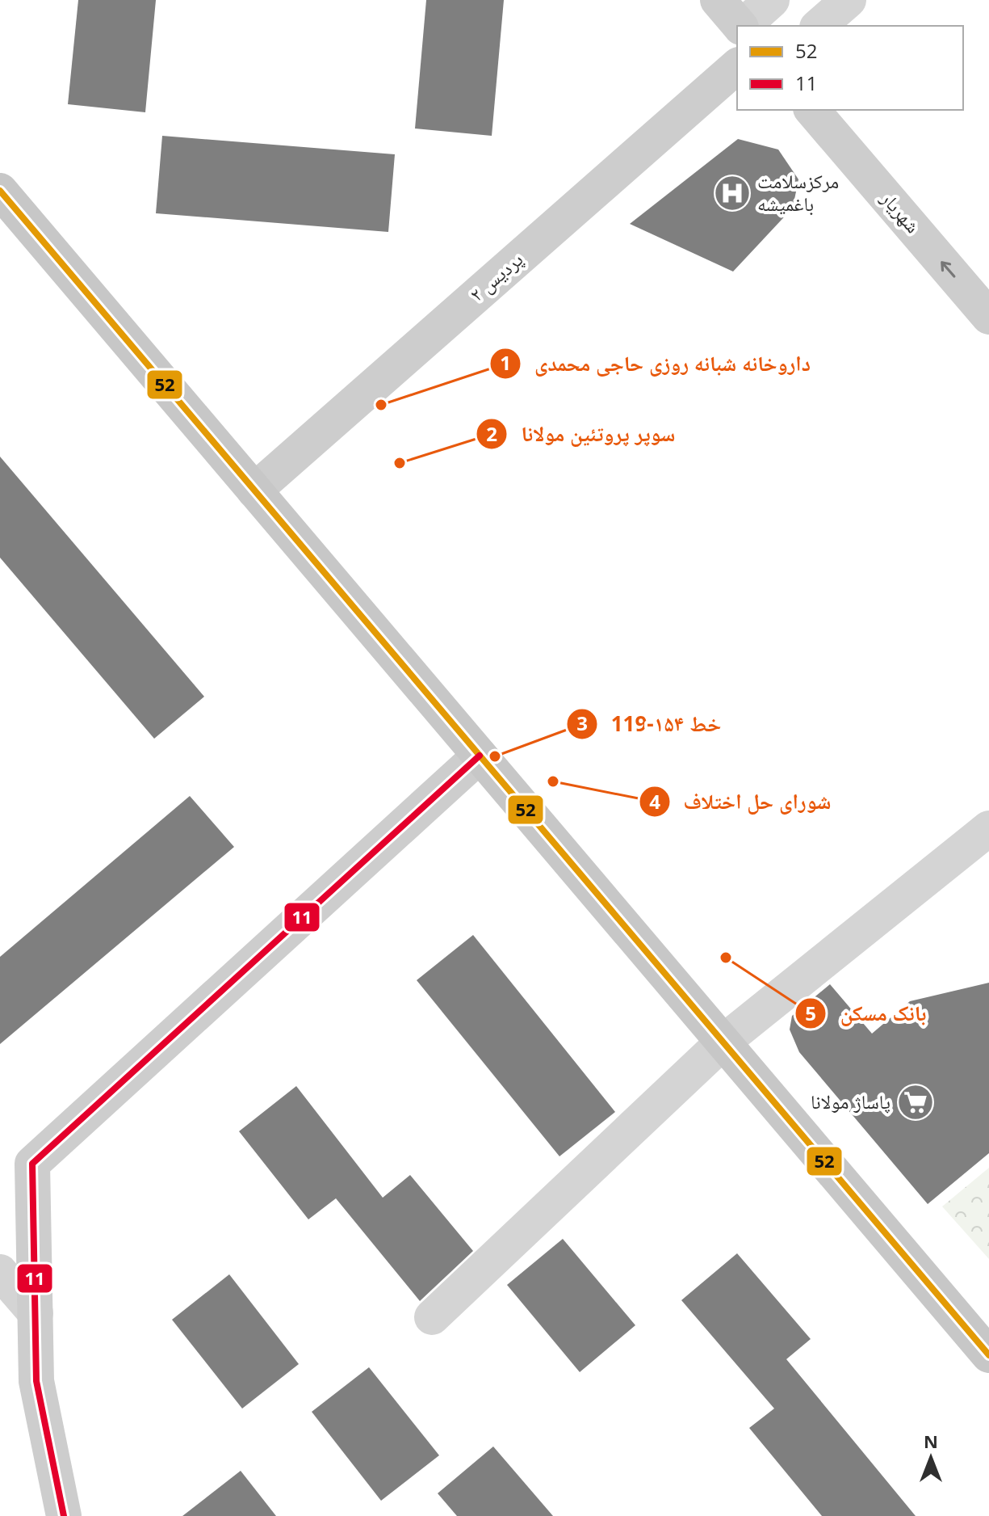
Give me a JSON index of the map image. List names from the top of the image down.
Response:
{
  "streets": {
    "street": ["شهریار", "پردیس ۲"]
  },
  "one_way": ["شهریار"],
  "places": {
    "hospital": ["مرکزسلامت باغمیشه"],
    "other": [
      "داروخانه شبانه روزی حاجی محمدی",
      "سوپر پروتئین مولانا",
      "خط ۱۵۴-119",
      "شورای حل اختلاف",
      "بانک مسکن"
    ],
    "supermarket": ["پاساژ مولانا"]
  },
  "lines": ["transit line 52", "transit line 11"],
  "legend": ["52", "11"],
  "north": "top"
}
